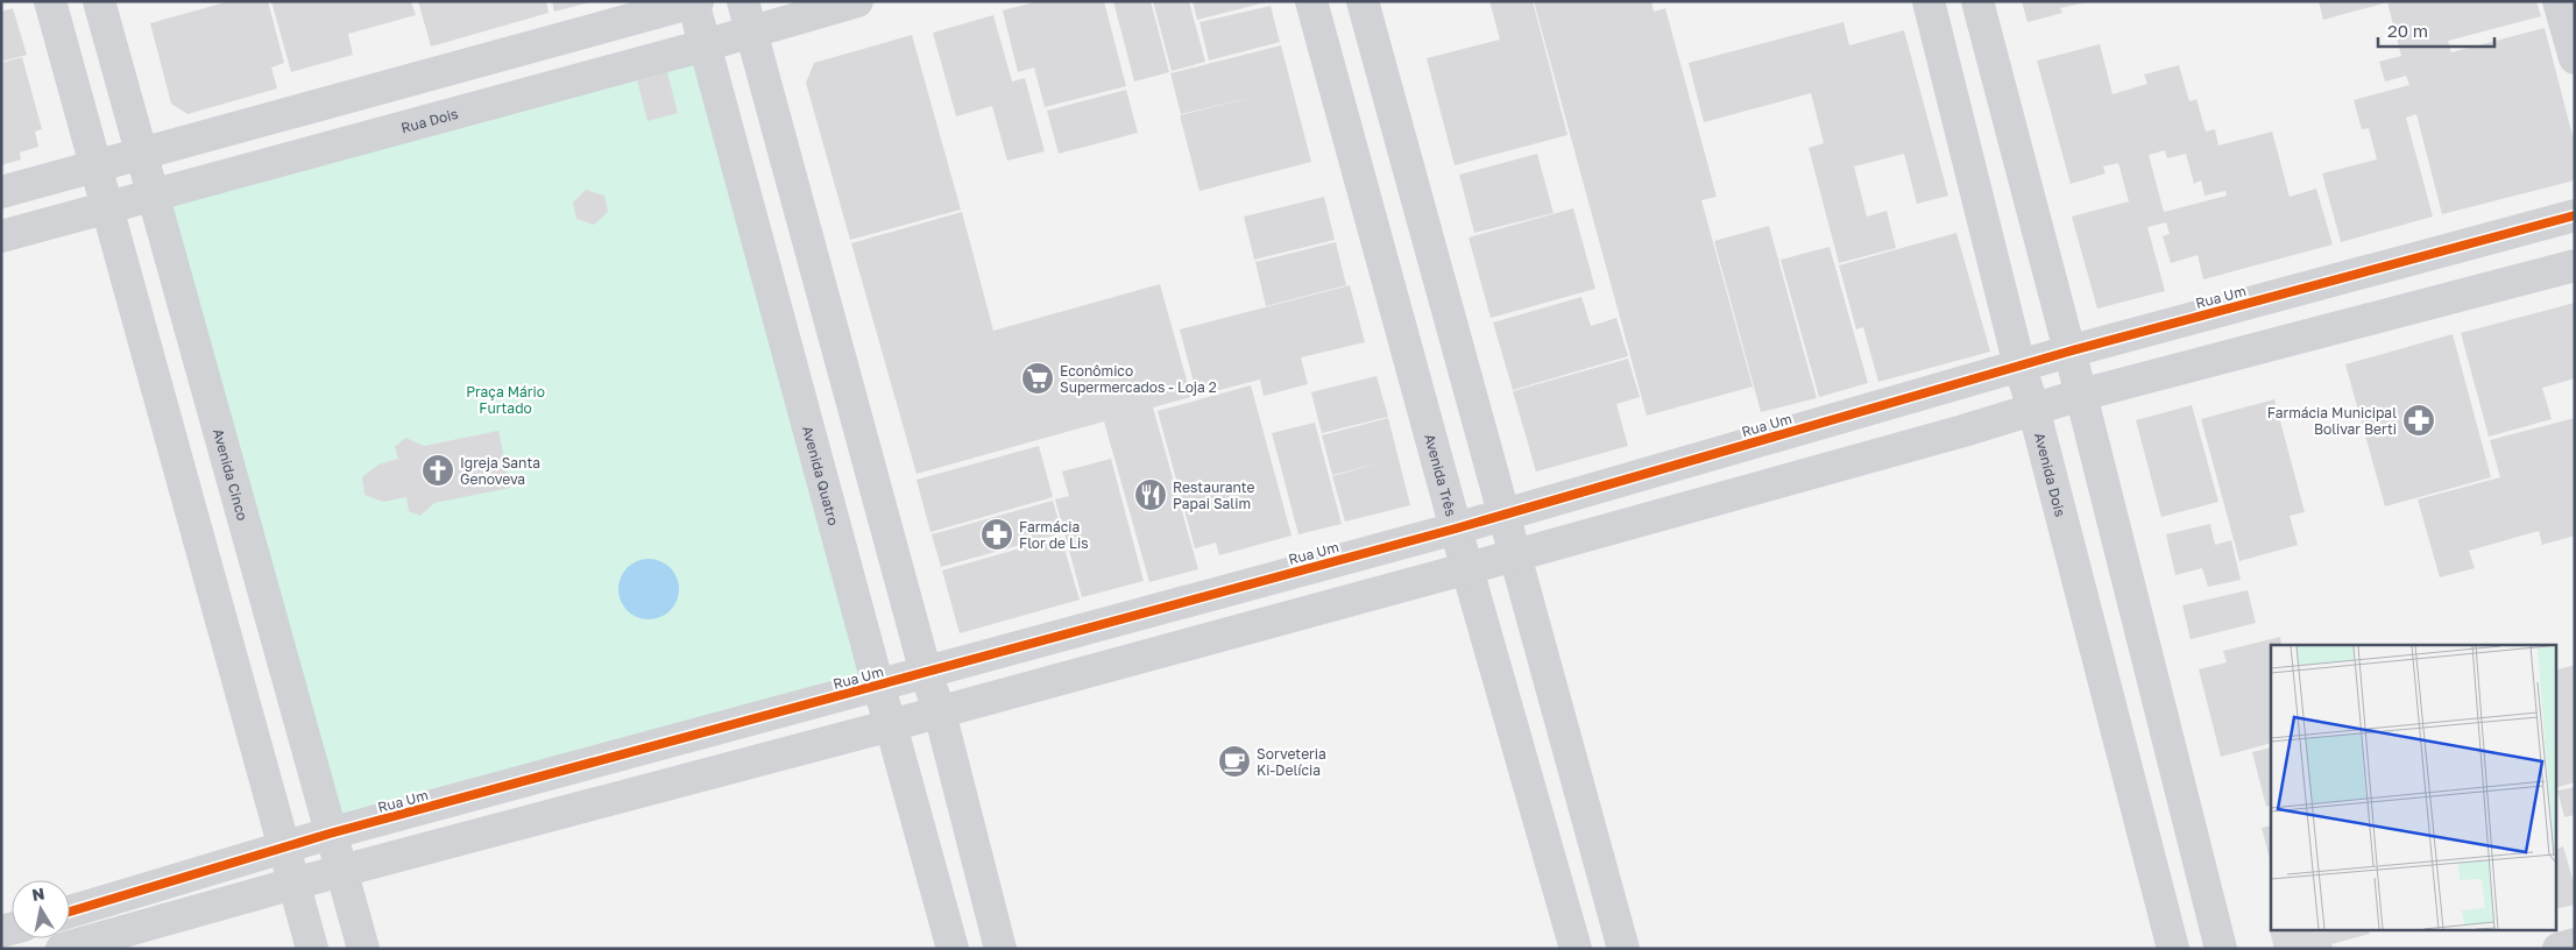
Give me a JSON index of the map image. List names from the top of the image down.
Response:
{
  "streets": {
    "street": [
      "Rua Dois",
      "Rua Um",
      "Avenida Cinco",
      "Avenida Dois",
      "Avenida Quatro",
      "Avenida Três"
    ]
  },
  "crossings": [
    ["Rua Dois", "Avenida Cinco"],
    ["Rua Dois", "Avenida Quatro"],
    ["Rua Um", "Avenida Cinco"],
    ["Rua Um", "Avenida Dois"],
    ["Rua Um", "Avenida Quatro"],
    ["Rua Um", "Avenida Três"]
  ],
  "parks": ["Praça Mário Furtado"],
  "places": {
    "supermarket": ["Econômico Supermercados - Loja 2"],
    "pharmacy": ["Farmácia Municipal Bolivar Berti", "Farmácia Flor de Lis"],
    "church": ["Igreja Santa Genoveva"],
    "restaurant": ["Restaurante Papai Salim"],
    "cafe": ["Sorveteria Ki-Delícia"]
  },
  "scale_bar": "20 m",
  "north": "top"
}
